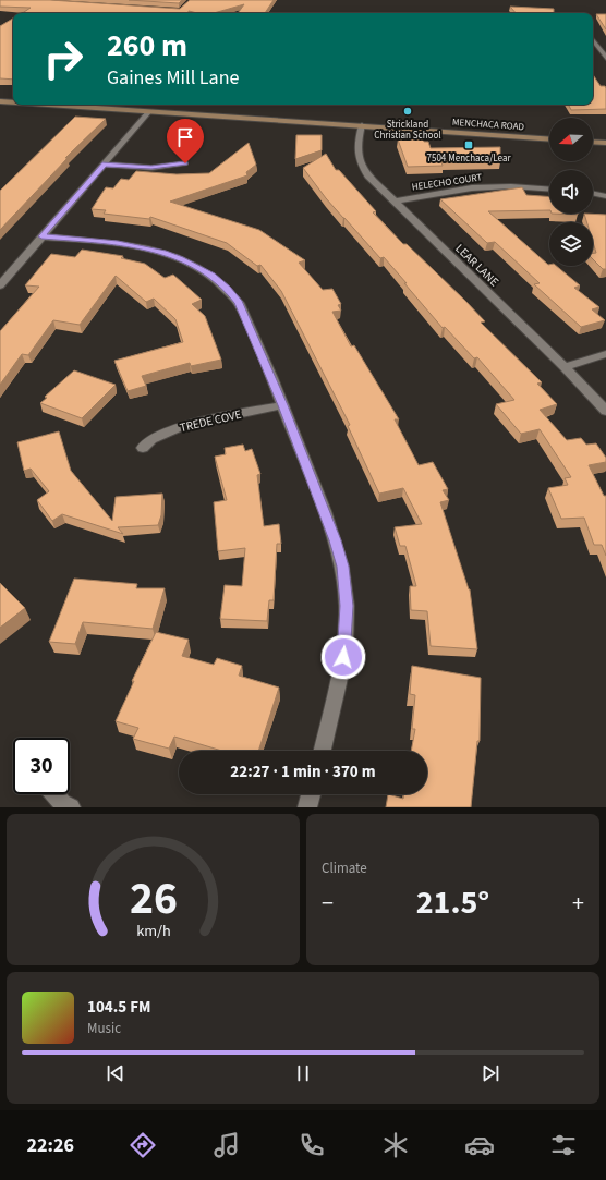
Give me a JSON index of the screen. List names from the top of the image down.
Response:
{
  "streets": {
    "main road": ["MENCHACA ROAD"],
    "street": ["HELECHO COURT", "LEAR LANE", "TREDE COVE"]
  },
  "crossings": [
    ["MENCHACA ROAD", "LEAR LANE"],
    ["HELECHO COURT", "LEAR LANE"]
  ],
  "places": {
    "other": ["Strickland Christian School"],
    "transit": ["7504 Menchaca/Lear"]
  },
  "north": "left",
  "page": {
    "turn": ["260 m", "Gaines Mill Lane"],
    "limit": "30",
    "trip": "22:27 · 1 min · 370 m",
    "tile": "Climate",
    "heat": ["−", "21.5°", "+"],
    "song": ["104.5 FM", "Music"],
    "tabs": "22:26",
    "gauge": ["26", "km/h"]
  }
}
